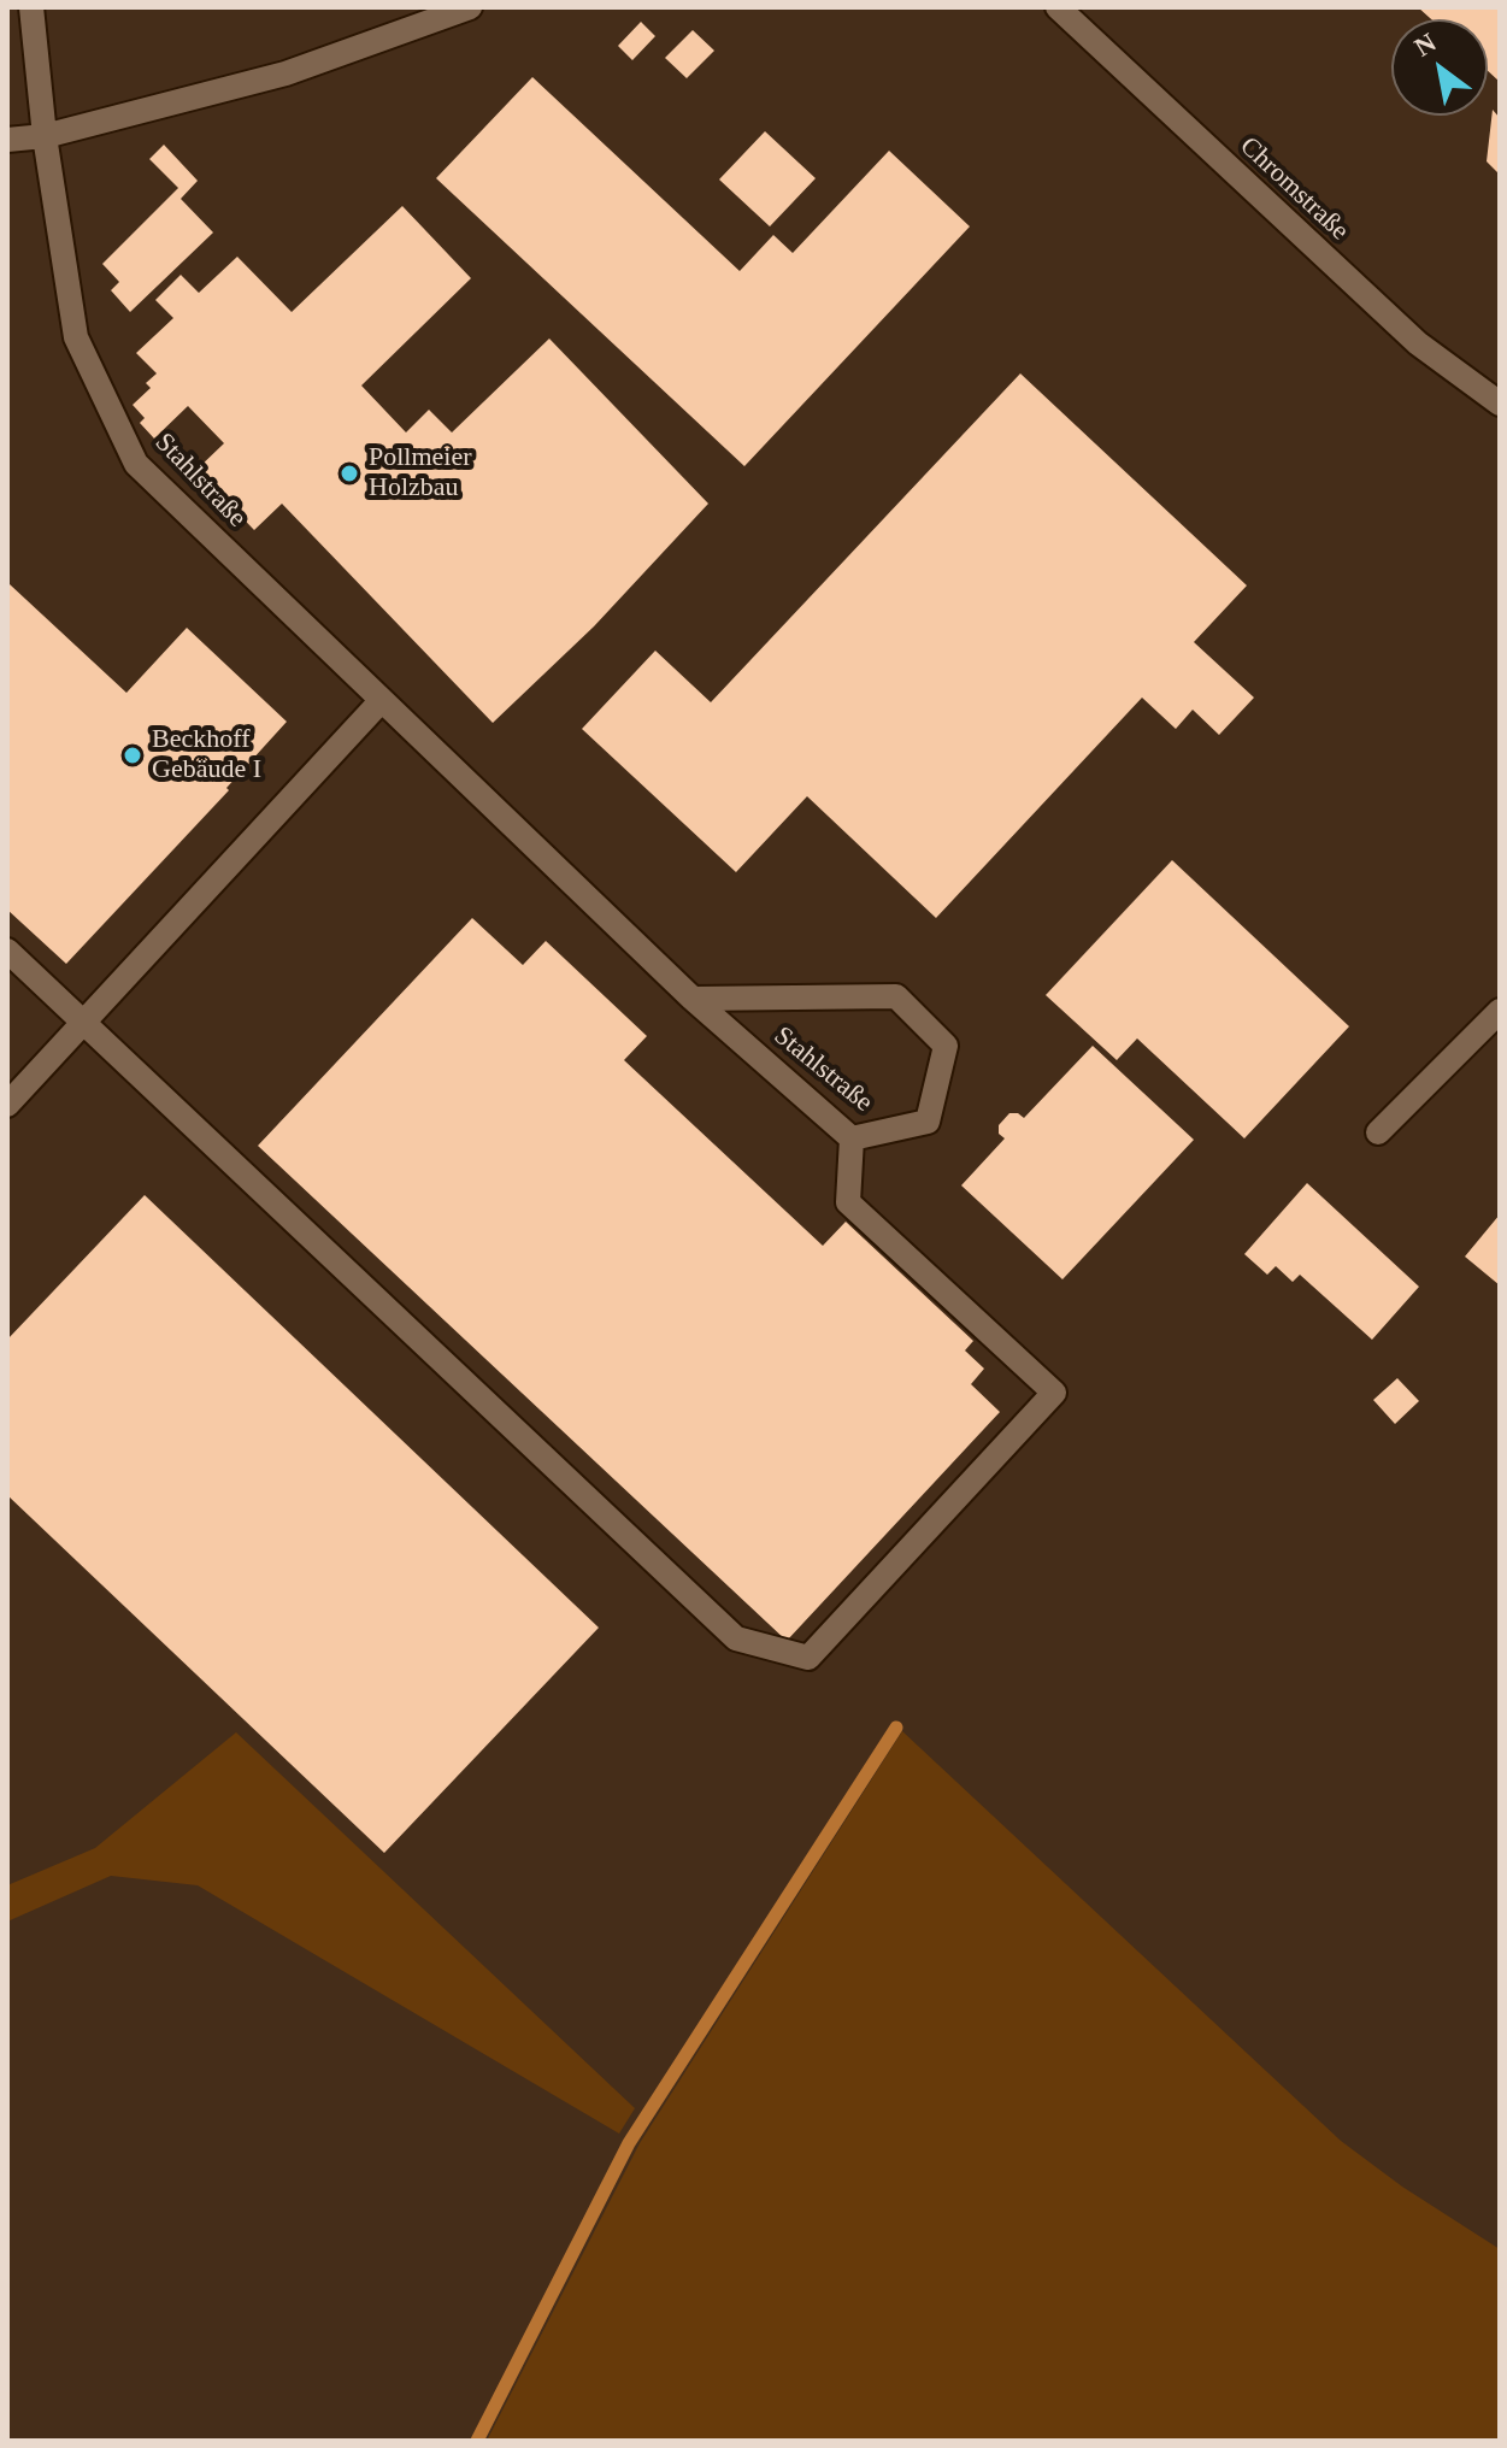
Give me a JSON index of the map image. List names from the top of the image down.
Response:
{
  "streets": {
    "street": ["Chromstraße", "Stahlstraße"]
  },
  "places": ["Pollmeier Holzbau", "Beckhoff Gebäude I"],
  "north": "top left"
}
